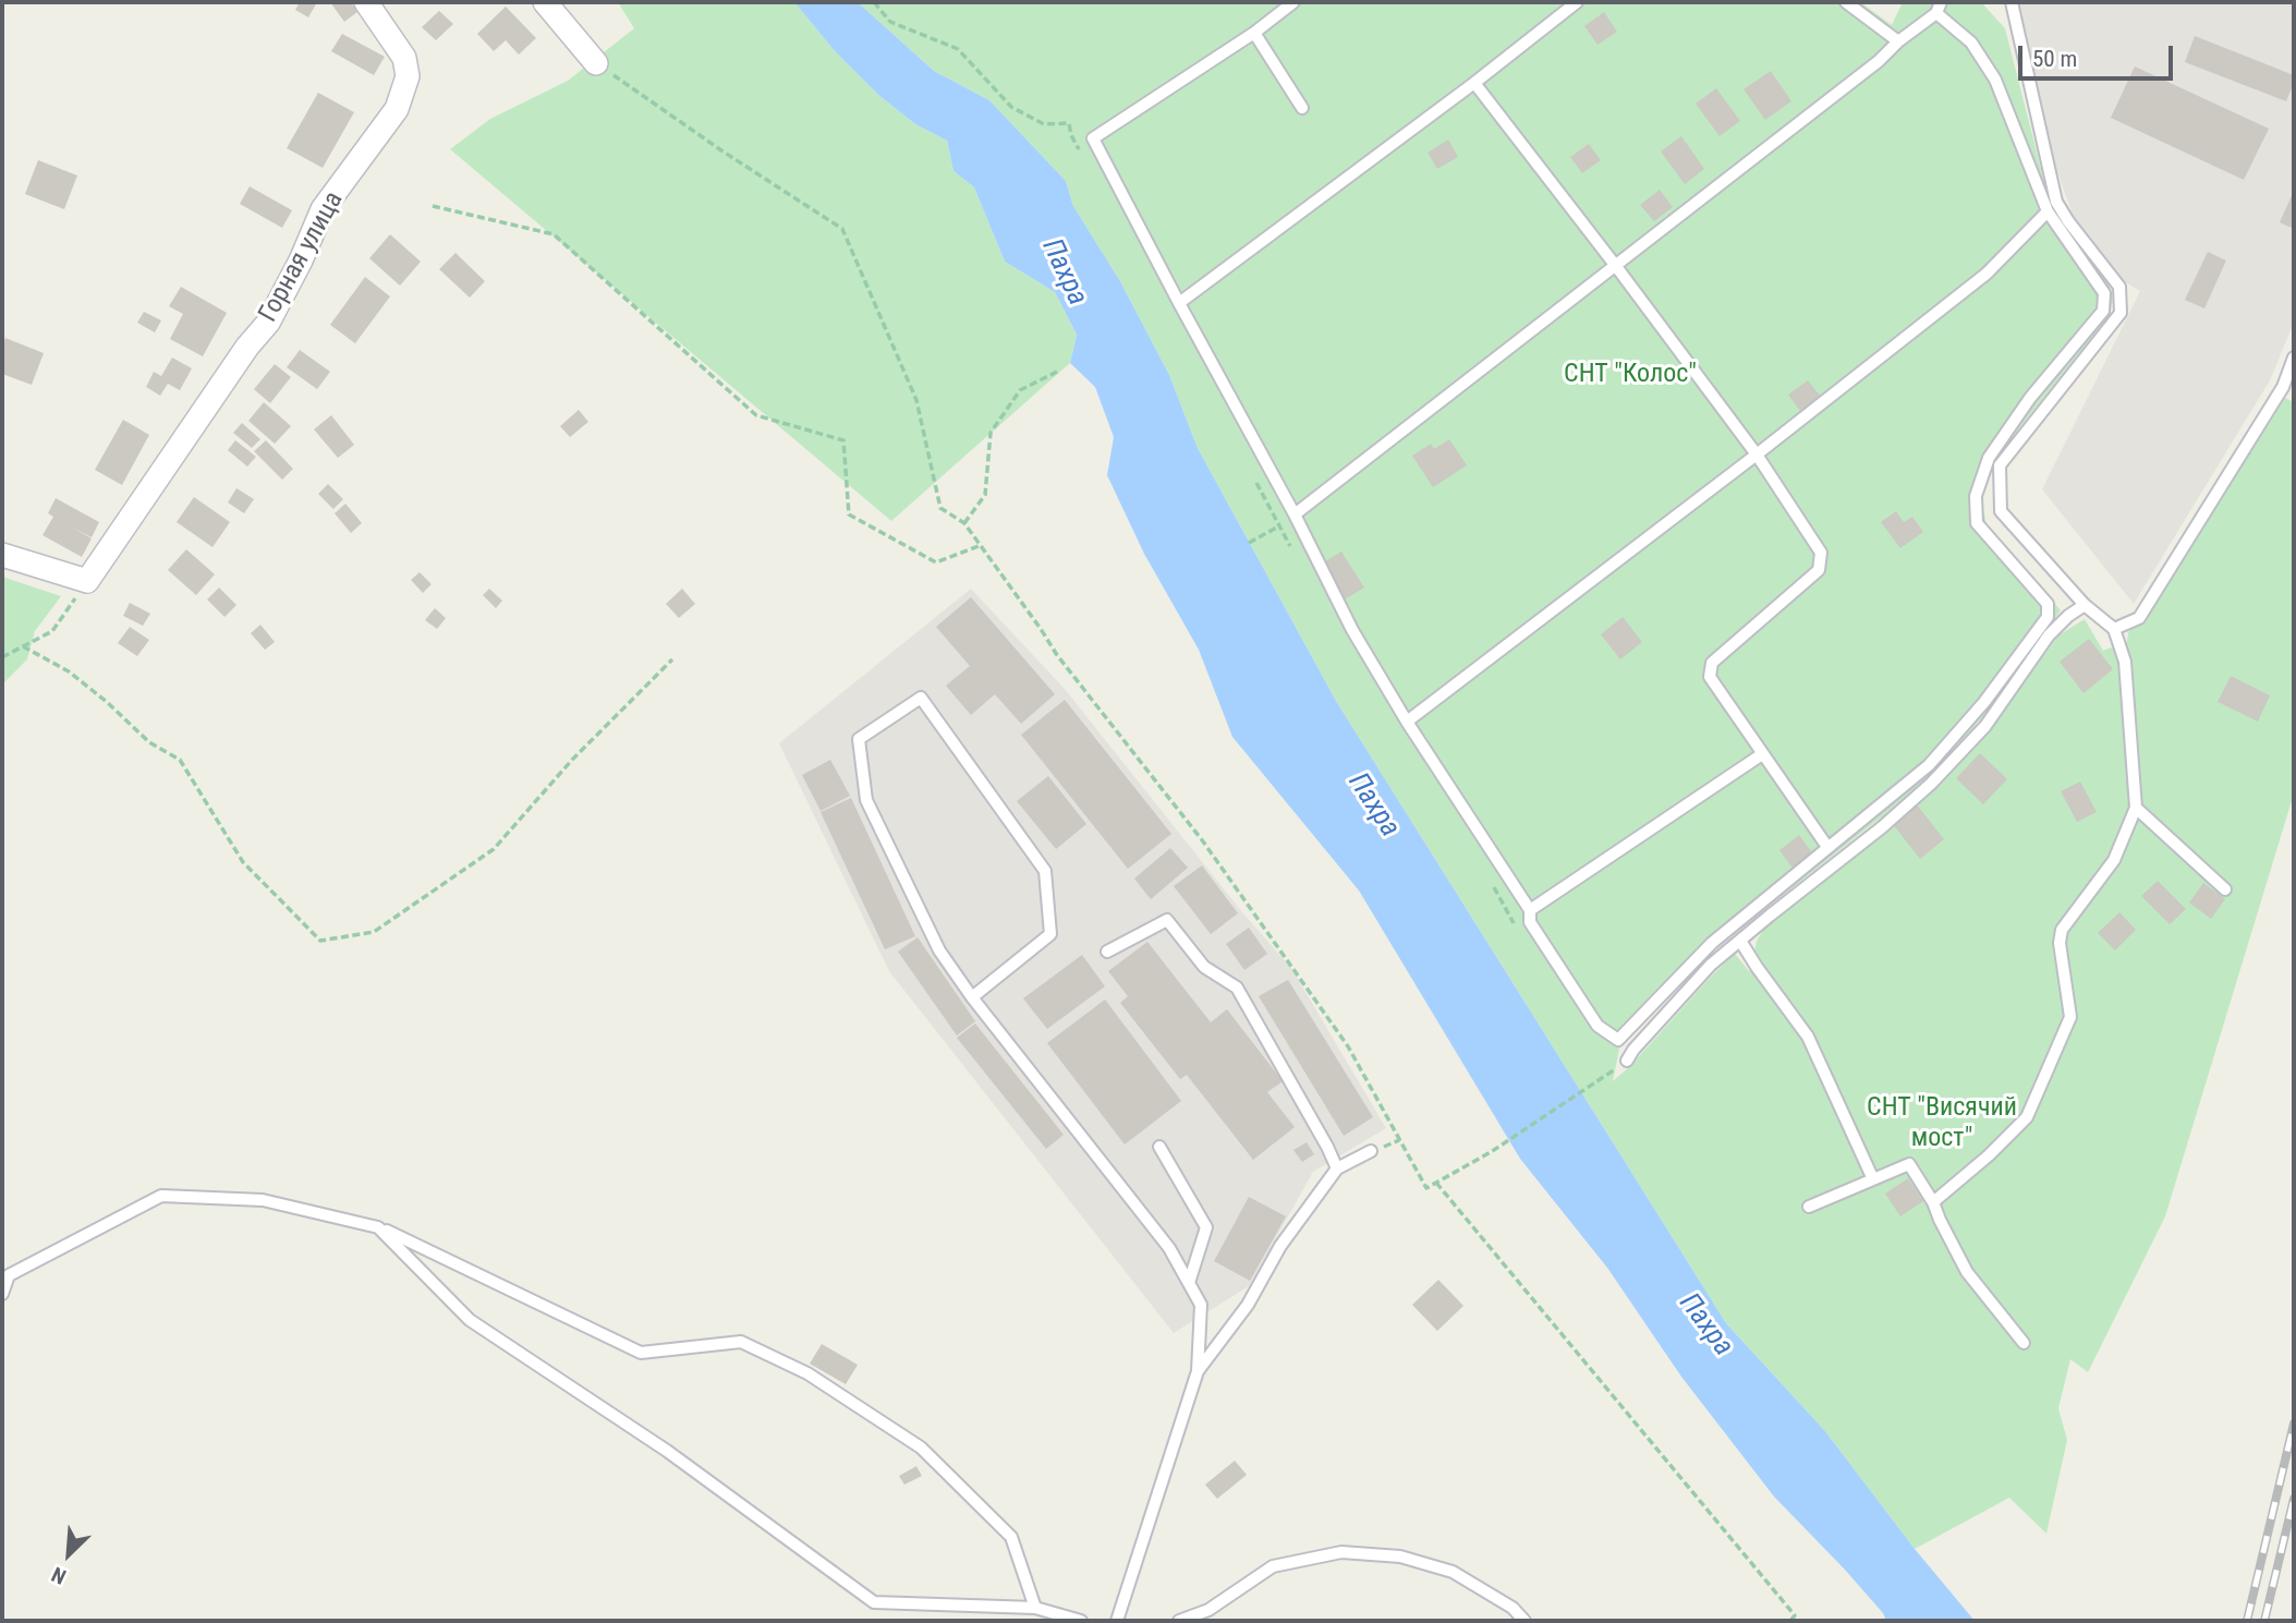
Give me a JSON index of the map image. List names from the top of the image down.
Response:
{
  "streets": {
    "street": ["Горная улица"]
  },
  "water": ["Пахра"],
  "parks": ["СНТ \"Колос\"", "СНТ \"Висячий мост\""],
  "scale_bar": "50 m",
  "north": "bottom left"
}
